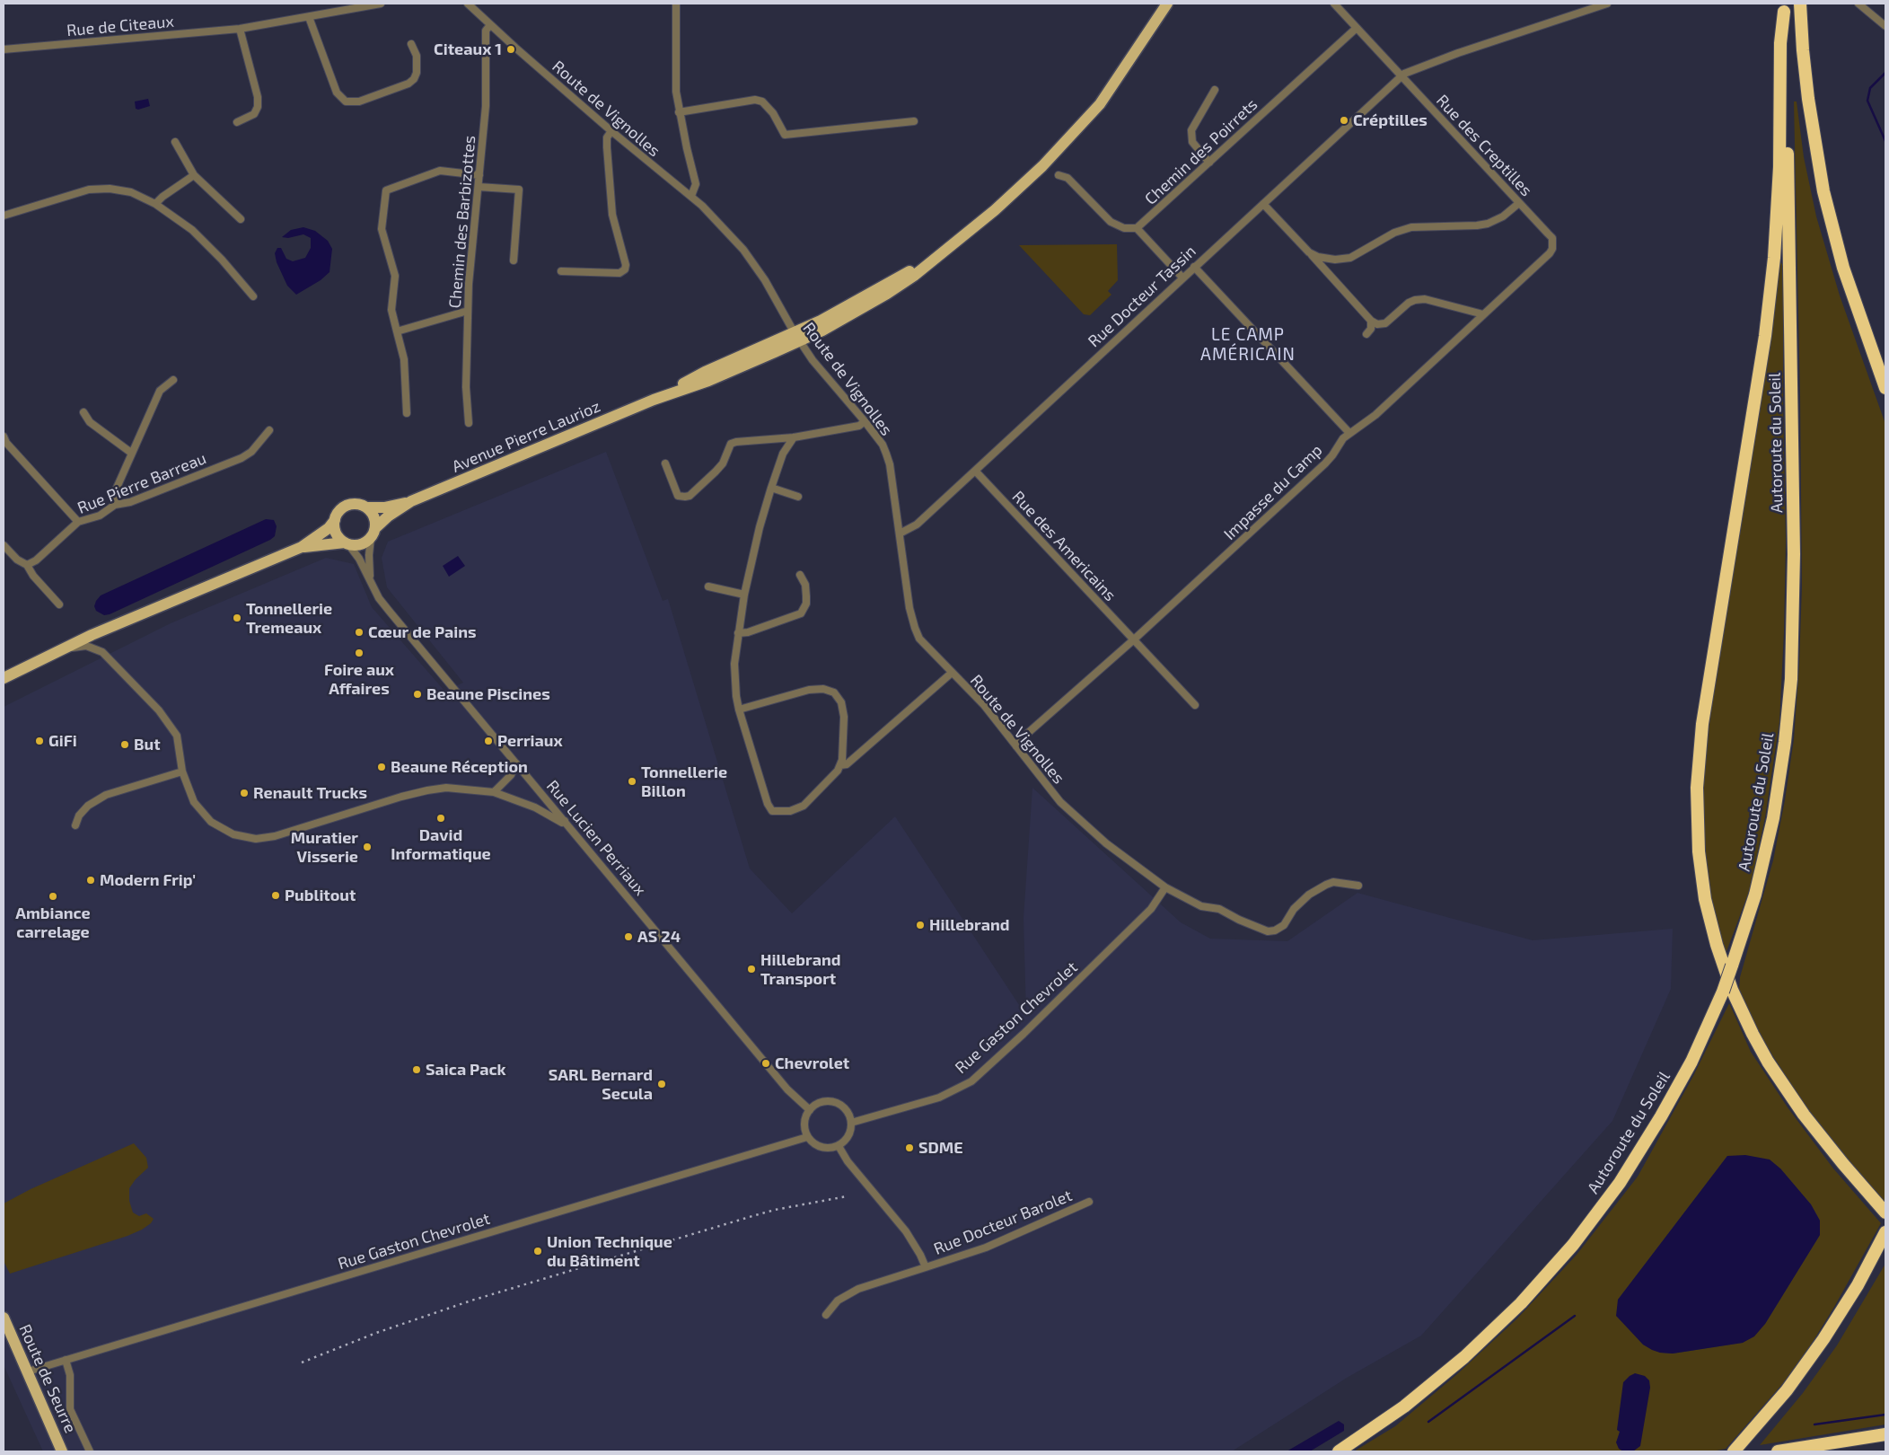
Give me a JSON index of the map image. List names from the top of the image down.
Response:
{
  "streets": {
    "highway": ["Autoroute du Soleil"],
    "main road": ["Avenue Pierre Laurioz", "Route de Seurre"],
    "street": [
      "Rue de Citeaux",
      "Route de Vignolles",
      "Rue des Creptilles",
      "Chemin des Poirrets",
      "Chemin des Barbizottes",
      "Rue Docteur Tassin",
      "Rue Pierre Barreau",
      "Impasse du Camp",
      "Rue des Americains",
      "Rue Lucien Perriaux",
      "Rue Gaston Chevrolet",
      "Rue Docteur Barolet"
    ]
  },
  "crossings": [
    ["Route de Vignolles", "Chemin des Barbizottes"],
    ["Route de Vignolles", "Rue Docteur Tassin"],
    ["Route de Vignolles", "Avenue Pierre Laurioz"],
    ["Route de Vignolles", "Impasse du Camp"],
    ["Route de Vignolles", "Rue Gaston Chevrolet"],
    ["Rue des Creptilles", "Rue Docteur Tassin"],
    ["Rue des Creptilles", "Impasse du Camp"],
    ["Rue Docteur Tassin", "Rue des Americains"],
    ["Avenue Pierre Laurioz", "Rue Lucien Perriaux"],
    ["Impasse du Camp", "Rue des Americains"],
    ["Rue Lucien Perriaux", "Rue Gaston Chevrolet"],
    ["Rue Lucien Perriaux", "Rue Docteur Barolet"],
    ["Rue Gaston Chevrolet", "Rue Docteur Barolet"],
    ["Rue Gaston Chevrolet", "Route de Seurre"]
  ],
  "districts": ["LE CAMP AMÉRICAIN"],
  "places": [
    "Citeaux 1",
    "Créptilles",
    "Tonnellerie Tremeaux",
    "Cœur de Pains",
    "Foire aux Affaires",
    "Beaune Piscines",
    "GiFi",
    "Perriaux",
    "But",
    "Beaune Réception",
    "Tonnellerie Billon",
    "Renault Trucks",
    "David Informatique",
    "Muratier Visserie",
    "Modern Frip'",
    "Publitout",
    "Ambiance carrelage",
    "Hillebrand",
    "AS 24",
    "Hillebrand Transport",
    "Chevrolet",
    "Saica Pack",
    "SARL Bernard Secula",
    "SDME",
    "Union Technique du Bâtiment"
  ]
}
